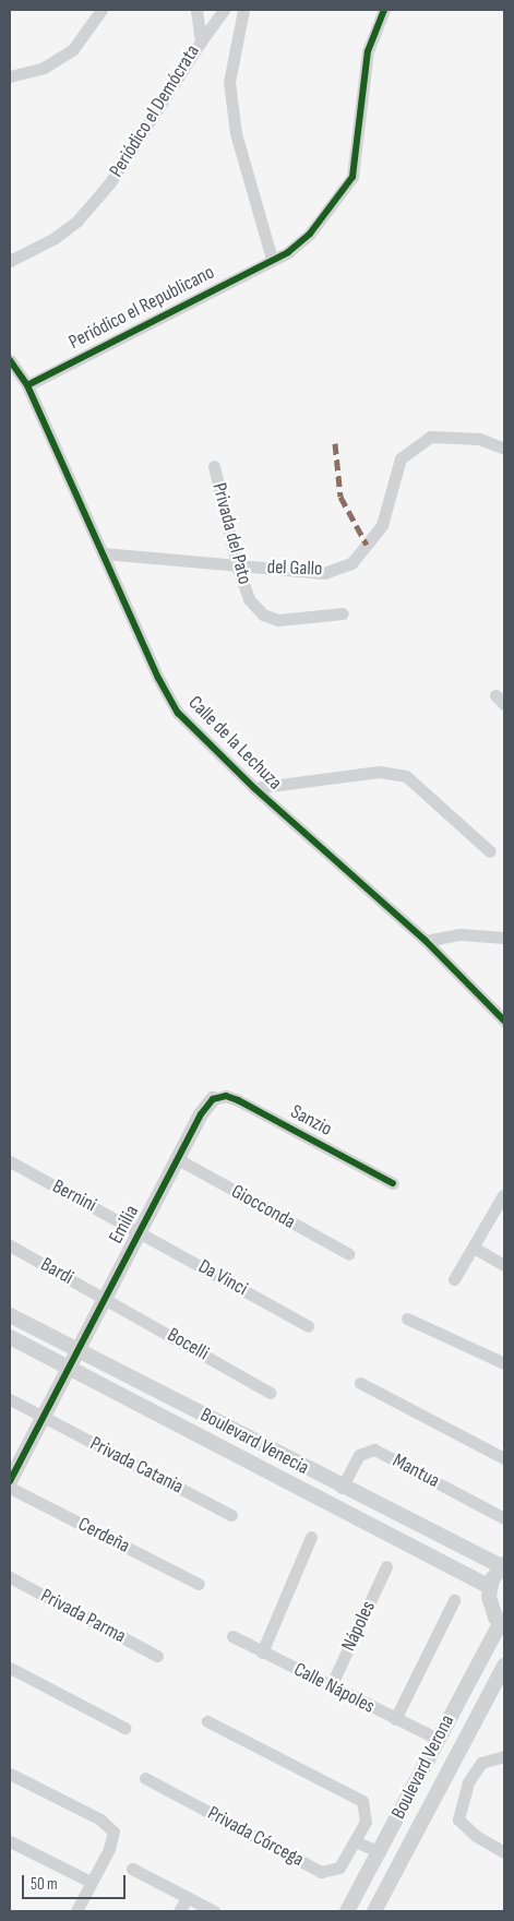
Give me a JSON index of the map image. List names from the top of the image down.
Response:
{
  "streets": {
    "street": [
      "Periódico el Demócrata",
      "Periódico el Republicano",
      "Privada del Pato",
      "del Gallo",
      "Calle de la Lechuza",
      "Sanzio",
      "Bernini",
      "Giocconda",
      "Emilia",
      "Bardi",
      "Da Vinci",
      "Bocelli",
      "Boulevard Venecia",
      "Privada Catania",
      "Mantua",
      "Cerdeña",
      "Privada Parma",
      "Nápoles",
      "Calle Nápoles",
      "Boulevard Verona",
      "Privada Córcega"
    ]
  },
  "crossings": [
    ["Periódico el Republicano", "Calle de la Lechuza"],
    ["Privada del Pato", "del Gallo"],
    ["del Gallo", "Calle de la Lechuza"],
    ["Sanzio", "Emilia"],
    ["Bernini", "Emilia"],
    ["Bernini", "Da Vinci"],
    ["Giocconda", "Emilia"],
    ["Emilia", "Bardi"],
    ["Emilia", "Da Vinci"],
    ["Emilia", "Bocelli"],
    ["Emilia", "Boulevard Venecia"],
    ["Emilia", "Privada Catania"],
    ["Bardi", "Bocelli"],
    ["Boulevard Venecia", "Mantua"],
    ["Nápoles", "Calle Nápoles"],
    ["Calle Nápoles", "Boulevard Verona"]
  ],
  "scale_bar": "50 m"
}
